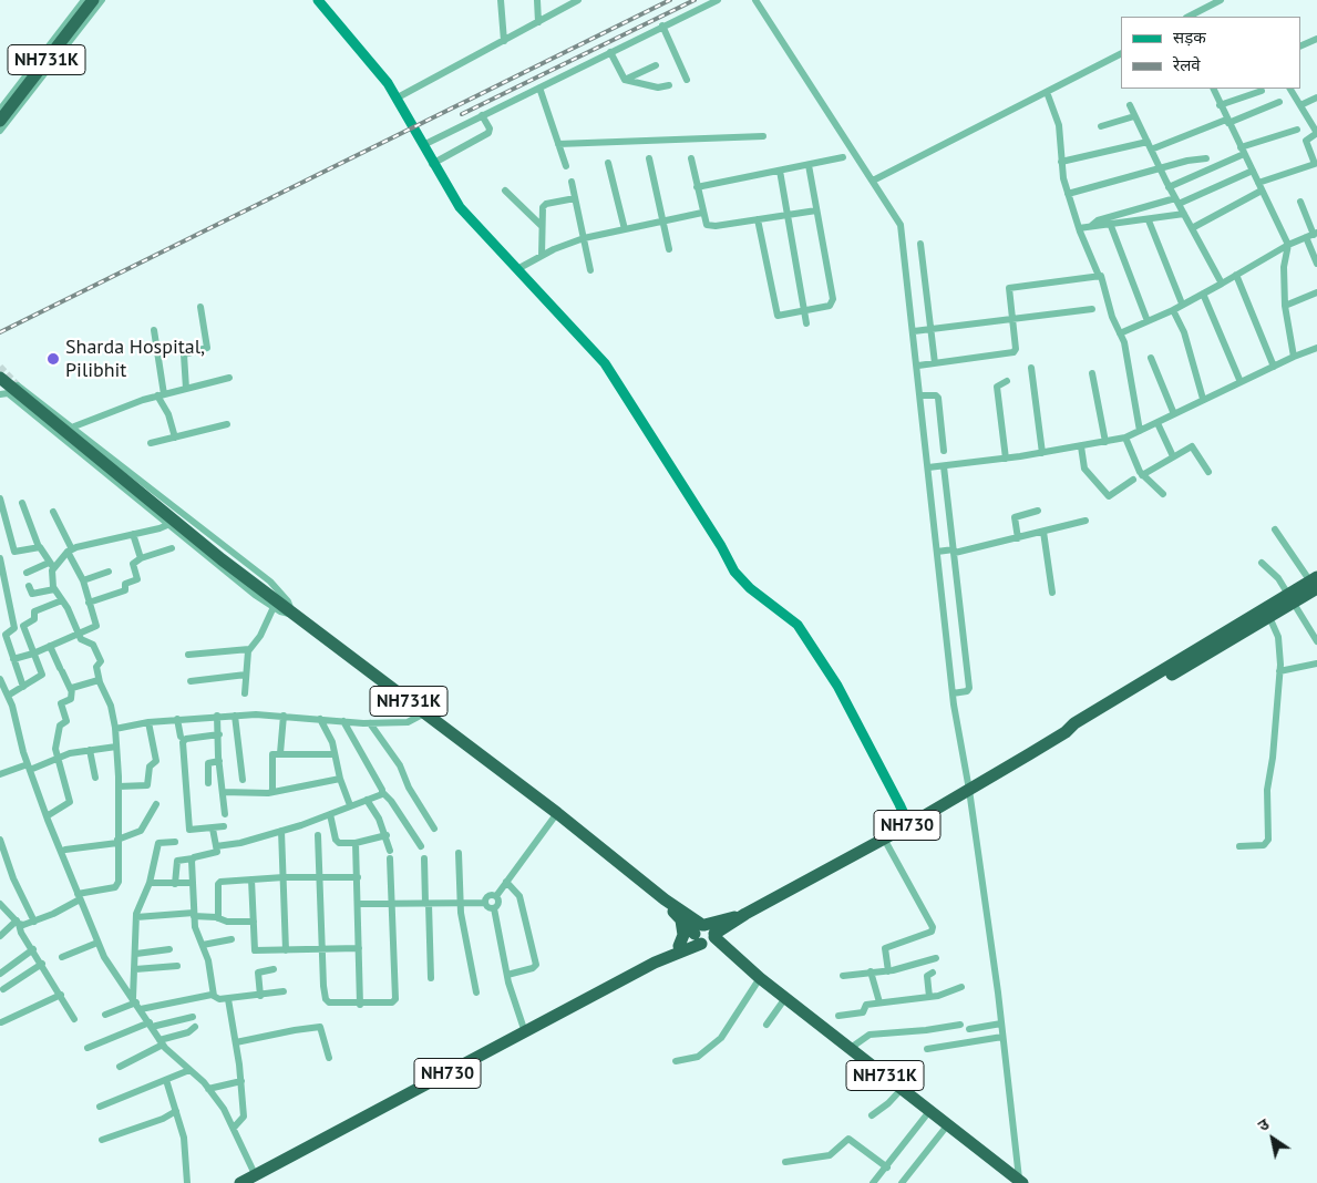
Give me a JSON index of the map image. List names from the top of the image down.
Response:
{
  "streets": {
    "highway": ["NH731K", "NH730"]
  },
  "crossings": [
    ["NH731K", "NH730"]
  ],
  "places": ["Sharda Hospital, Pilibhit"],
  "legend": ["सड़क", "रेलवे"],
  "north": "top left"
}
